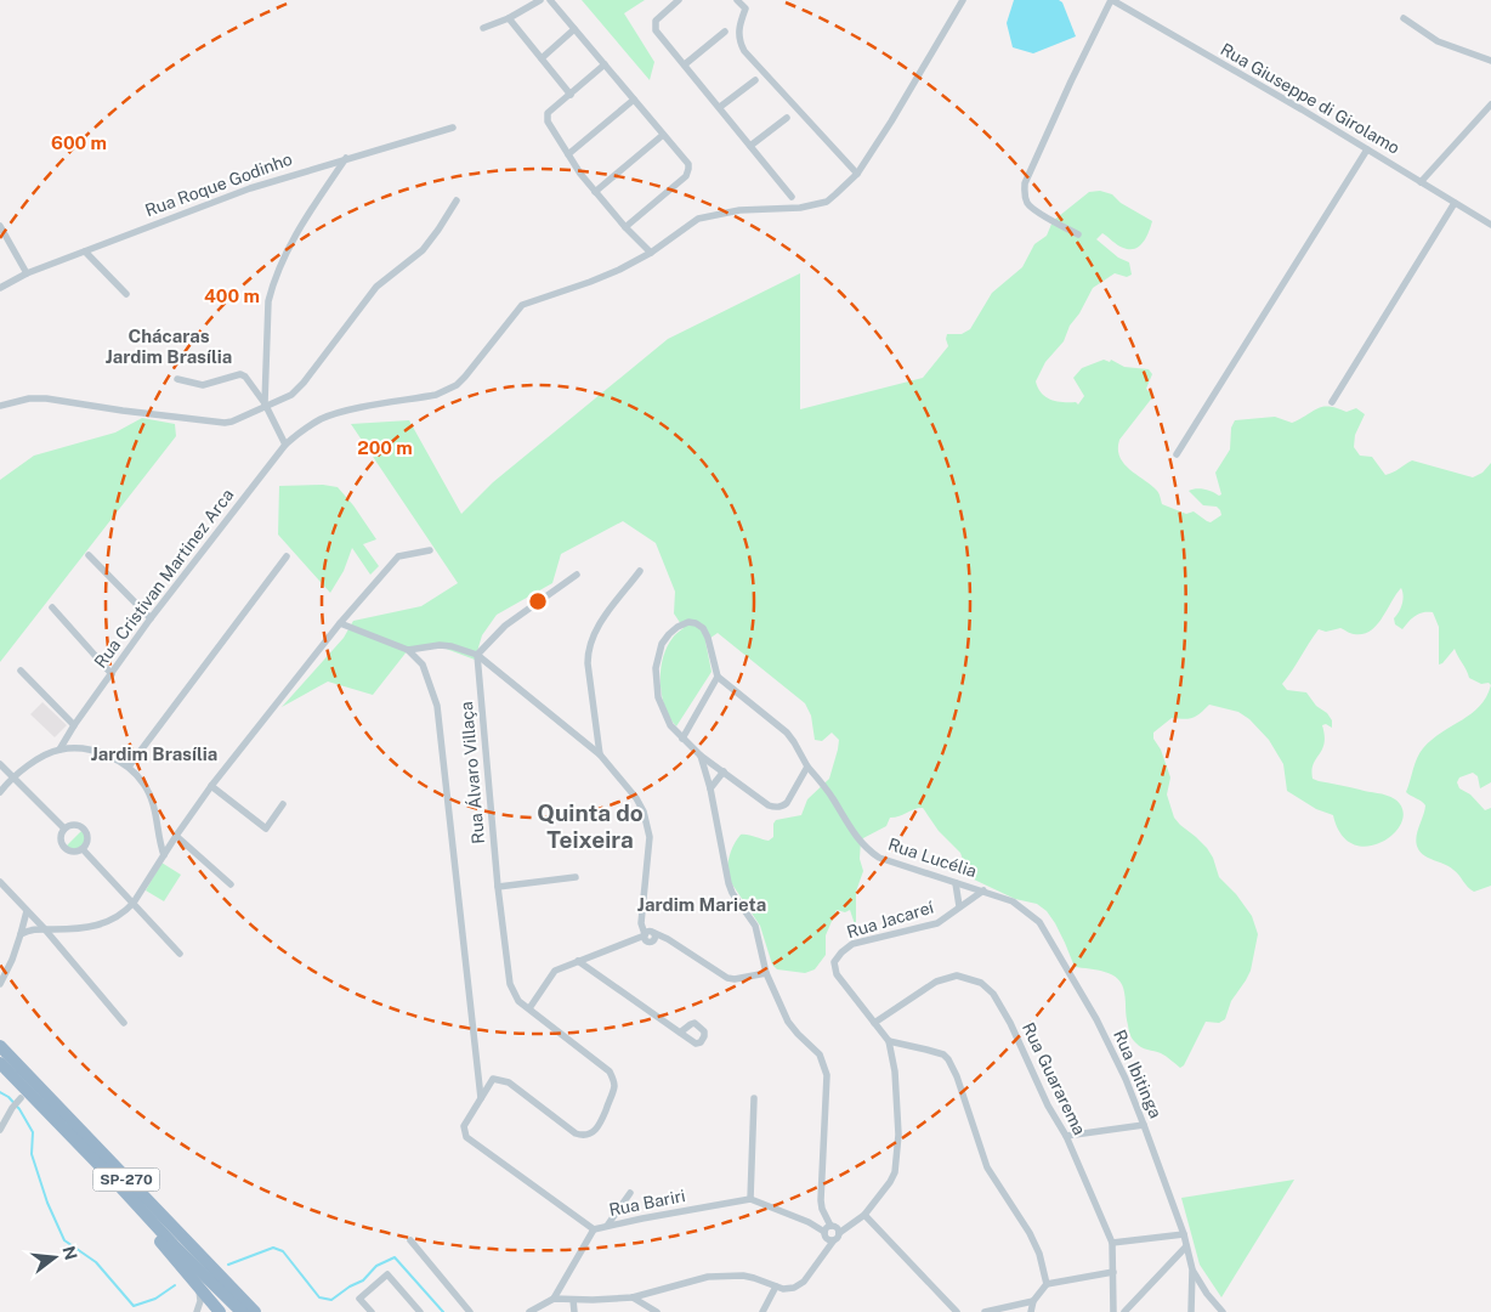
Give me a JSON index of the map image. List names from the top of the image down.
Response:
{
  "streets": {
    "highway": ["SP-270"],
    "street": [
      "Rua Giuseppe di Girolamo",
      "Rua Roque Godinho",
      "Rua Cristivan Martinez Arca",
      "Rua Álvaro Villaça",
      "Rua Lucélia",
      "Rua Jacareí",
      "Rua Ibitinga",
      "Rua Guararema",
      "Rua Bariri"
    ]
  },
  "crossings": [
    ["Rua Lucélia", "Rua Jacareí"],
    ["Rua Lucélia", "Rua Ibitinga"],
    ["Rua Jacareí", "Rua Ibitinga"],
    ["Rua Jacareí", "Rua Guararema"]
  ],
  "districts": [
    "Chácaras Jardim Brasília",
    "Jardim Brasília",
    "Quinta do Teixeira",
    "Jardim Marieta"
  ],
  "north": "right",
  "rings": ["600 m", "400 m", "200 m"]
}
